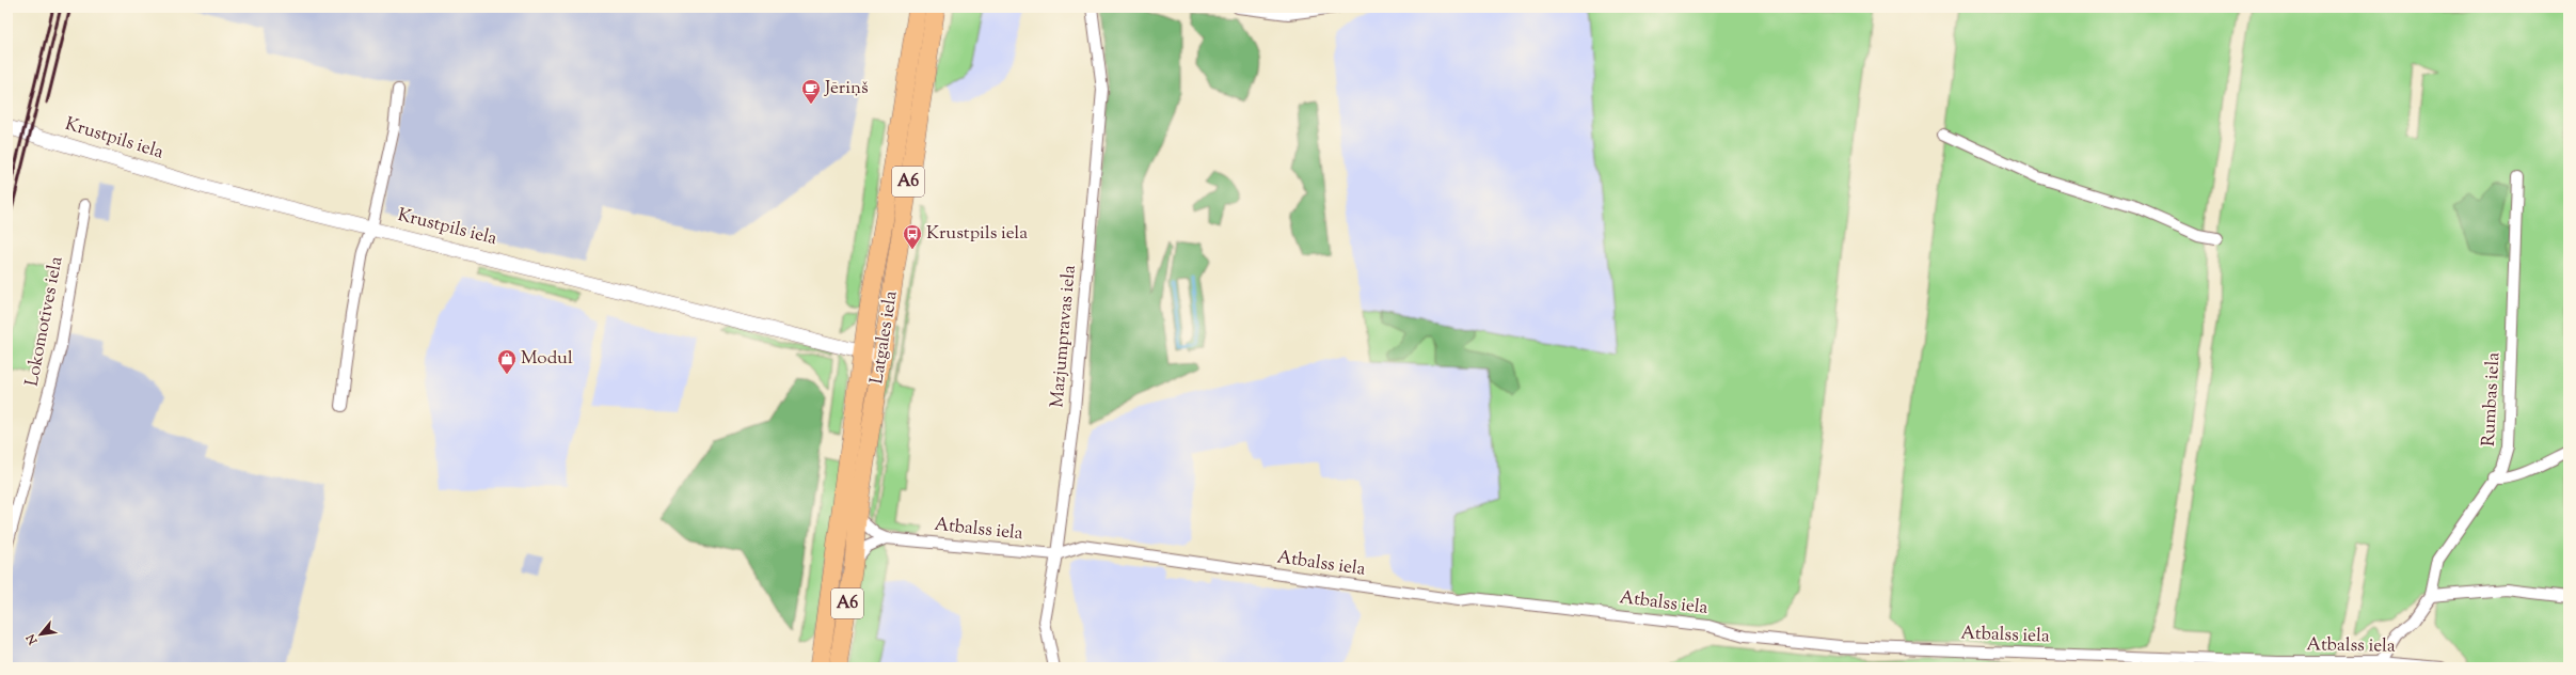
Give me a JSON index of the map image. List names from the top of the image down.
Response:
{
  "streets": {
    "highway": ["A6", "Latgales iela"],
    "street": [
      "Krustpils iela",
      "Lokomotīves iela",
      "Mazjumpravas iela",
      "Rumbas iela",
      "Atbalss iela"
    ]
  },
  "crossings": [
    ["Krustpils iela", "Latgales iela"],
    ["Mazjumpravas iela", "Atbalss iela"],
    ["Latgales iela", "Atbalss iela"],
    ["Rumbas iela", "Atbalss iela"]
  ],
  "places": {
    "cafe": ["Jēriņš"],
    "bus stop": ["Krustpils iela"],
    "shop": ["Modul"]
  },
  "north": "bottom left"
}
